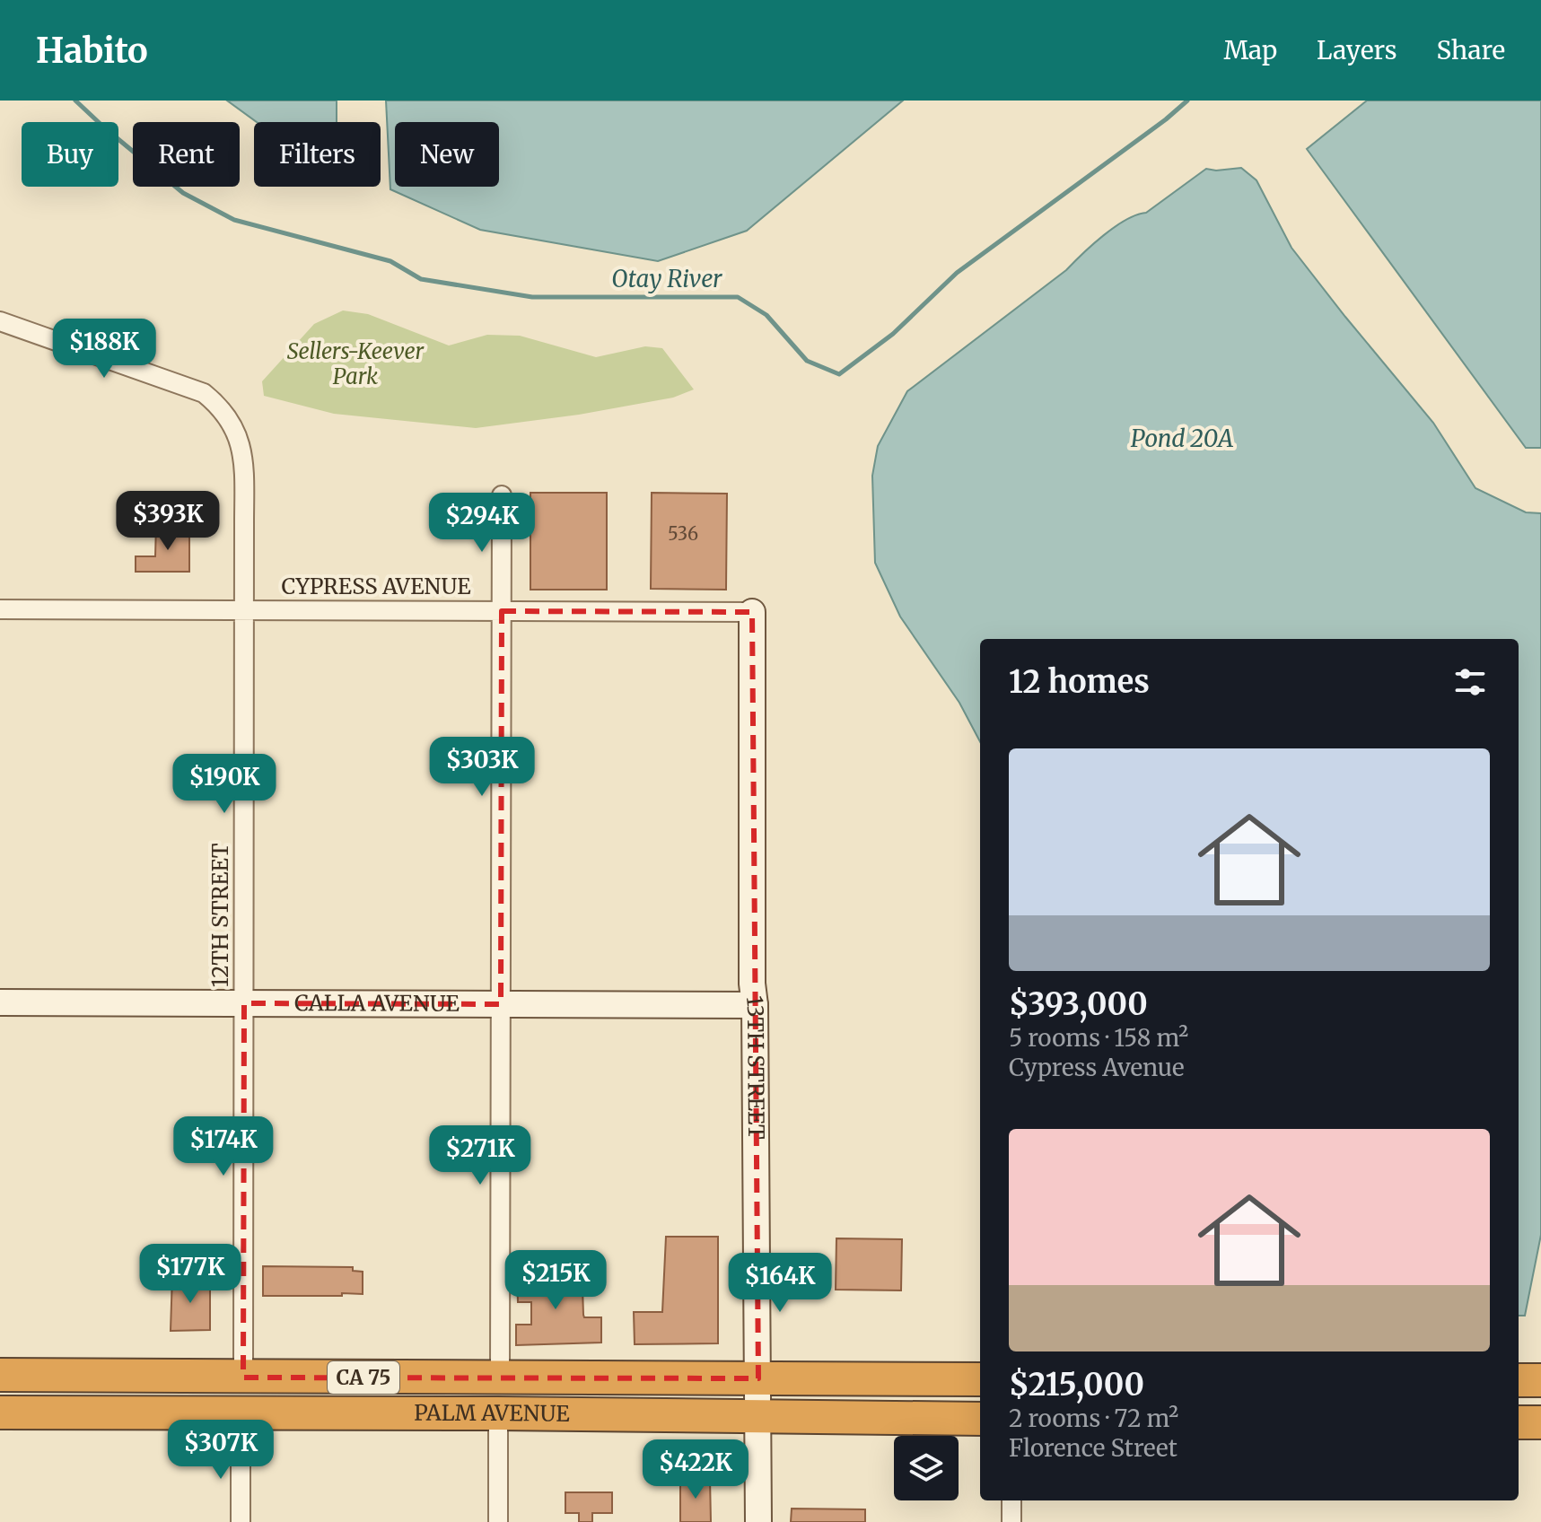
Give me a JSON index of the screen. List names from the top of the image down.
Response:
{
  "streets": {
    "highway": ["CA 75", "PALM AVENUE"],
    "street": [
      "CYPRESS AVENUE",
      "12TH STREET",
      "CALLA AVENUE",
      "13TH STREET"
    ]
  },
  "crossings": [
    ["CYPRESS AVENUE", "12TH STREET"],
    ["CYPRESS AVENUE", "13TH STREET"],
    ["12TH STREET", "CALLA AVENUE"],
    ["12TH STREET", "PALM AVENUE"],
    ["CALLA AVENUE", "13TH STREET"],
    ["13TH STREET", "PALM AVENUE"]
  ],
  "water": ["Otay River", "Pond 20A"],
  "parks": ["Sellers-Keever Park"],
  "house_numbers": ["536"],
  "page": {
    "header": "Habito",
    "nav": ["Map", "Layers", "Share"],
    "chip": [
      "Buy",
      "Rent",
      "Filters",
      "New"
    ],
    "price": [
      "$188K",
      "$393K",
      "$294K",
      "$303K",
      "$190K",
      "$174K",
      "$271K",
      "$177K",
      "$215K",
      "$164K",
      "$307K",
      "$422K"
    ],
    "heading": "12 homes",
    "list": [
      {
        "name": "$393,000",
        "note": "5 rooms · 158 m² · Cypress Avenue"
      },
      {
        "name": "$215,000",
        "note": "2 rooms · 72 m² · Florence Street"
      }
    ]
  }
}
